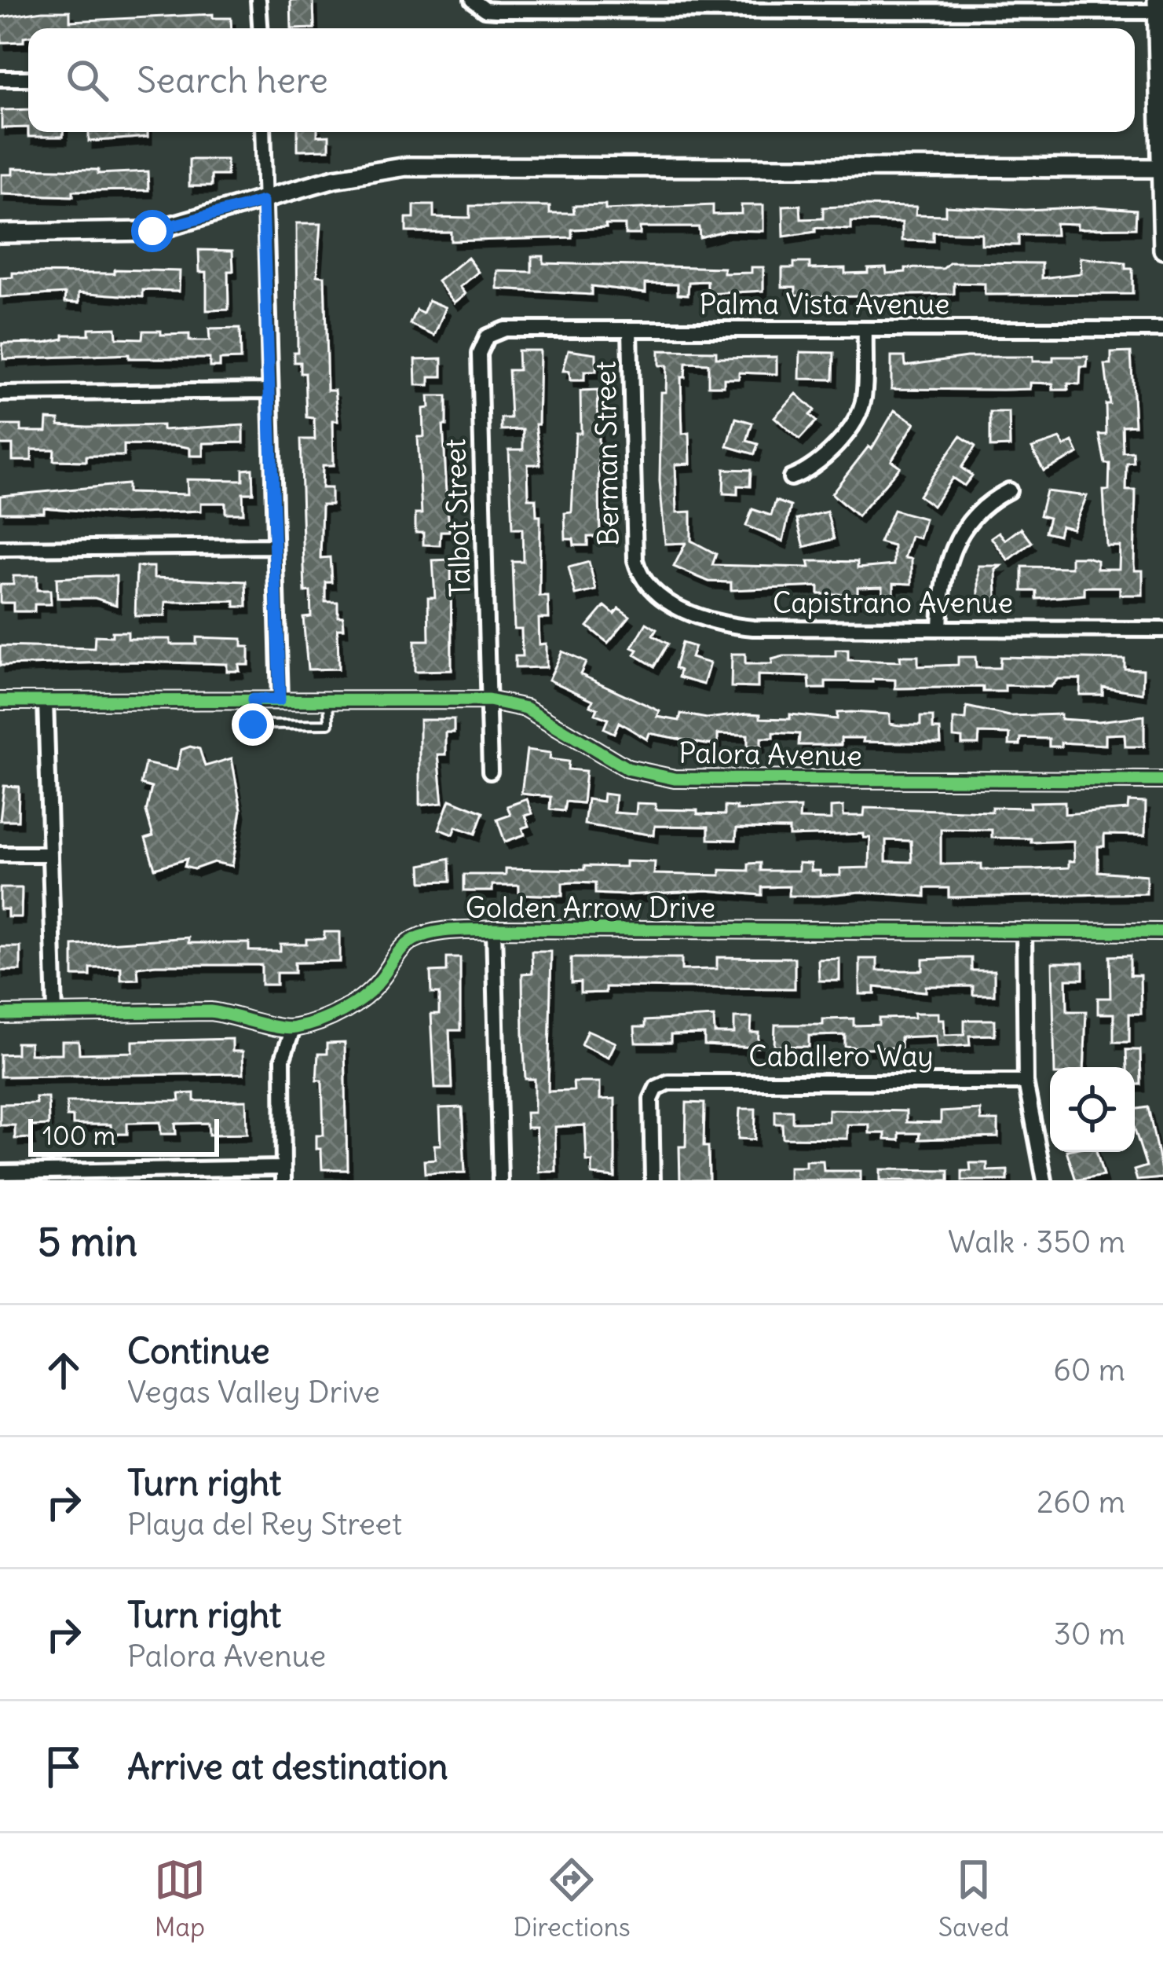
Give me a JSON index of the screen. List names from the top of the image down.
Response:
{
  "streets": {
    "street": [
      "Palma Vista Avenue",
      "Berman Street",
      "Talbot Street",
      "Capistrano Avenue",
      "Palora Avenue",
      "Golden Arrow Drive",
      "Caballero Way"
    ]
  },
  "crossings": [
    ["Palma Vista Avenue", "Berman Street"],
    ["Palma Vista Avenue", "Talbot Street"],
    ["Berman Street", "Capistrano Avenue"],
    ["Talbot Street", "Palora Avenue"]
  ],
  "scale_bar": "100 m",
  "page": {
    "search": "Search here",
    "scale": "100 m",
    "heading": ["5 min", "Walk · 350 m"],
    "list": [
      ["Continue", "Vegas Valley Drive", "60 m"],
      ["Turn right", "Playa del Rey Street", "260 m"],
      ["Turn right", "Palora Avenue", "30 m"],
      "Arrive at destination"
    ],
    "nav": ["Map", "Directions", "Saved"]
  }
}
